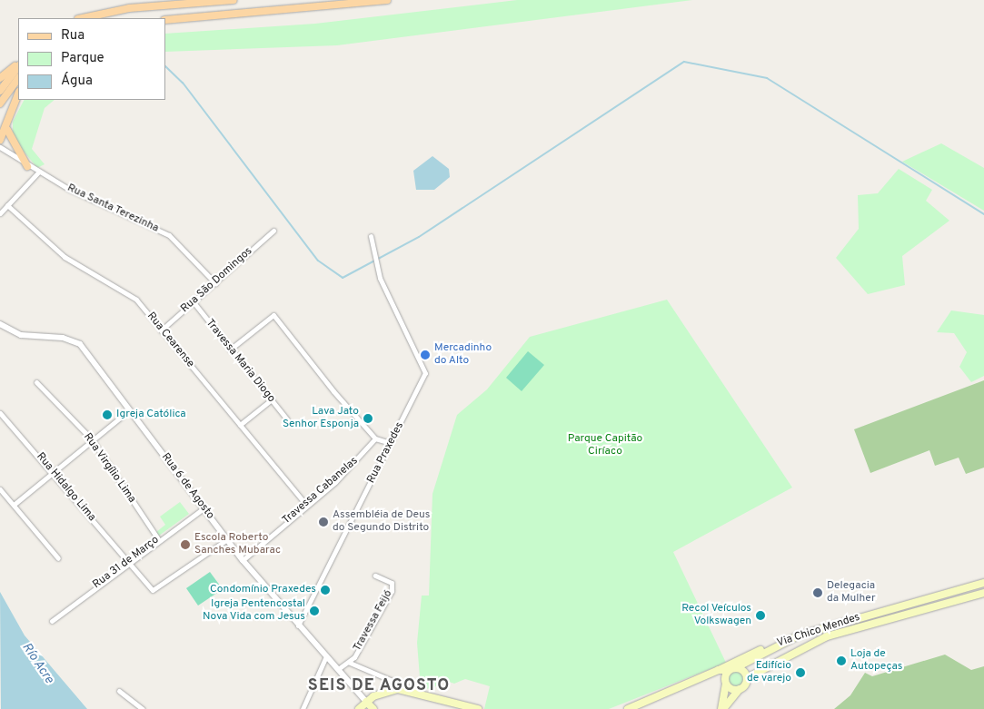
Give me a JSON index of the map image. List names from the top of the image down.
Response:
{
  "streets": {
    "main road": ["Rua 6 de Agosto", "Via Chico Mendes"],
    "street": [
      "Rua Santa Terezinha",
      "Rua São Domingos",
      "Rua Cearense",
      "Travessa Maria Diogo",
      "Rua Praxedes",
      "Rua Virgílio Lima",
      "Rua Hidalgo Lima",
      "Travessa Cabanelas",
      "Rua 31 de Março",
      "Travessa Feijó"
    ]
  },
  "crossings": [
    ["Rua Santa Terezinha", "Rua São Domingos"],
    ["Rua São Domingos", "Rua Cearense"],
    ["Rua São Domingos", "Travessa Maria Diogo"],
    ["Rua Cearense", "Travessa Cabanelas"],
    ["Rua Praxedes", "Rua 6 de Agosto"],
    ["Rua Virgílio Lima", "Rua 31 de Março"],
    ["Rua 6 de Agosto", "Rua Hidalgo Lima"],
    ["Rua 6 de Agosto", "Travessa Cabanelas"],
    ["Rua 6 de Agosto", "Rua 31 de Março"],
    ["Rua 6 de Agosto", "Travessa Feijó"],
    ["Rua Hidalgo Lima", "Rua 31 de Março"]
  ],
  "districts": ["SEIS DE AGOSTO"],
  "water": ["Río Acre"],
  "parks": ["Parque Capitão Ciríaco"],
  "places": [
    "Mercadinho do Alto",
    "Igreja Católica",
    "Lava Jato Senhor Esponja",
    "Assembléia de Deus do Segundo Distrito",
    "Escola Roberto Sanches Mubarac",
    "Condomínio Praxedes",
    "Delegacia da Mulher",
    "Igreja Pentencostal Nova Vida com Jesus",
    "Recol Veículos Volkswagen",
    "Loja de Autopeças",
    "Edifício de varejo"
  ],
  "legend": ["Rua", "Parque", "Água"]
}
